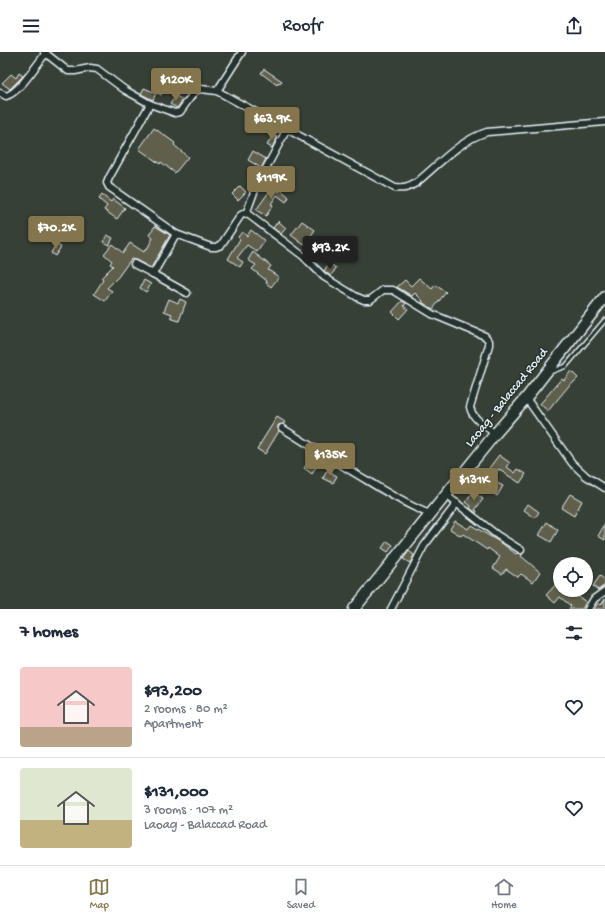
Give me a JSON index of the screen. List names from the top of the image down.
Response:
{
  "streets": {
    "main road": ["Laoag - Balaccad Road"]
  },
  "page": {
    "header": "Roofr",
    "price": [
      "$120K",
      "$63.9K",
      "$119K",
      "$70.2K",
      "$93.2K",
      "$135K",
      "$131K"
    ],
    "heading": "7 homes",
    "list": [
      {
        "name": "$93,200",
        "note": "2 rooms · 80 m² · Apartment"
      },
      {
        "name": "$131,000",
        "note": "3 rooms · 107 m² · Laoag - Balaccad Road"
      }
    ],
    "tabs": ["Map", "Saved", "Home"]
  }
}
